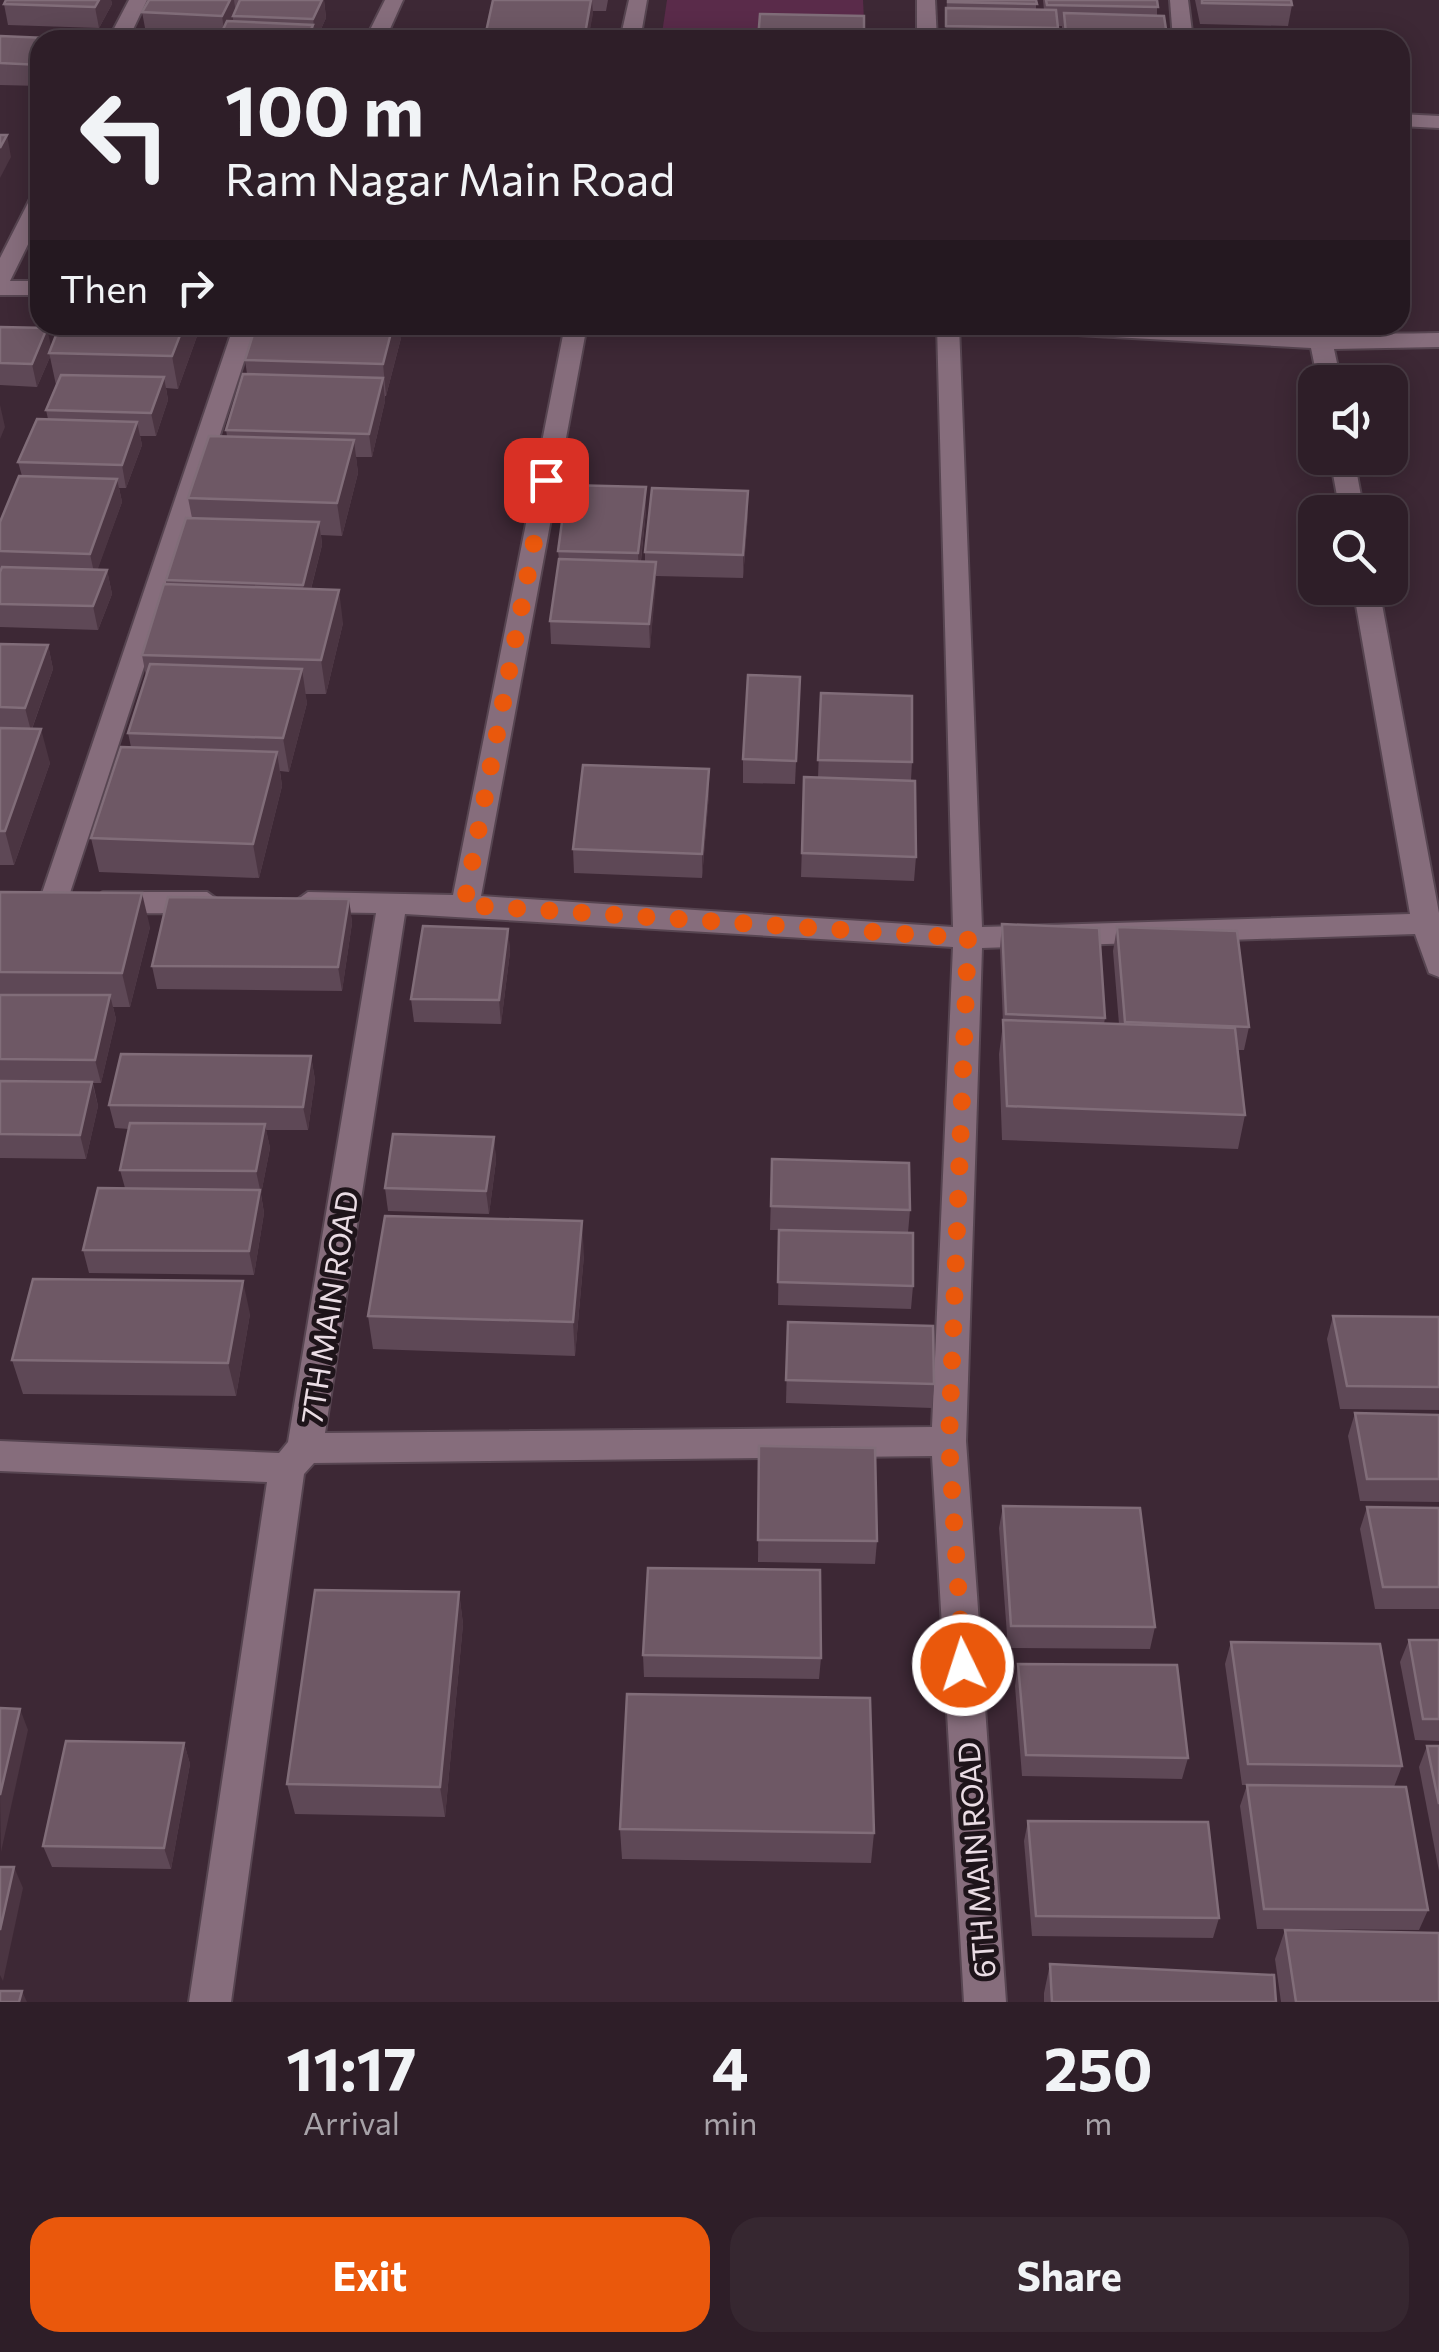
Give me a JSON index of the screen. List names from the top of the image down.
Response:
{
  "streets": {
    "street": ["7TH MAIN ROAD", "6TH MAIN ROAD"]
  },
  "page": {
    "turn": ["100 m", "Ram Nagar Main Road"],
    "then": "Then",
    "eta": [
      "11:17",
      "Arrival",
      "4",
      "min",
      "250",
      "m"
    ],
    "buttons": ["Exit", "Share"]
  }
}
